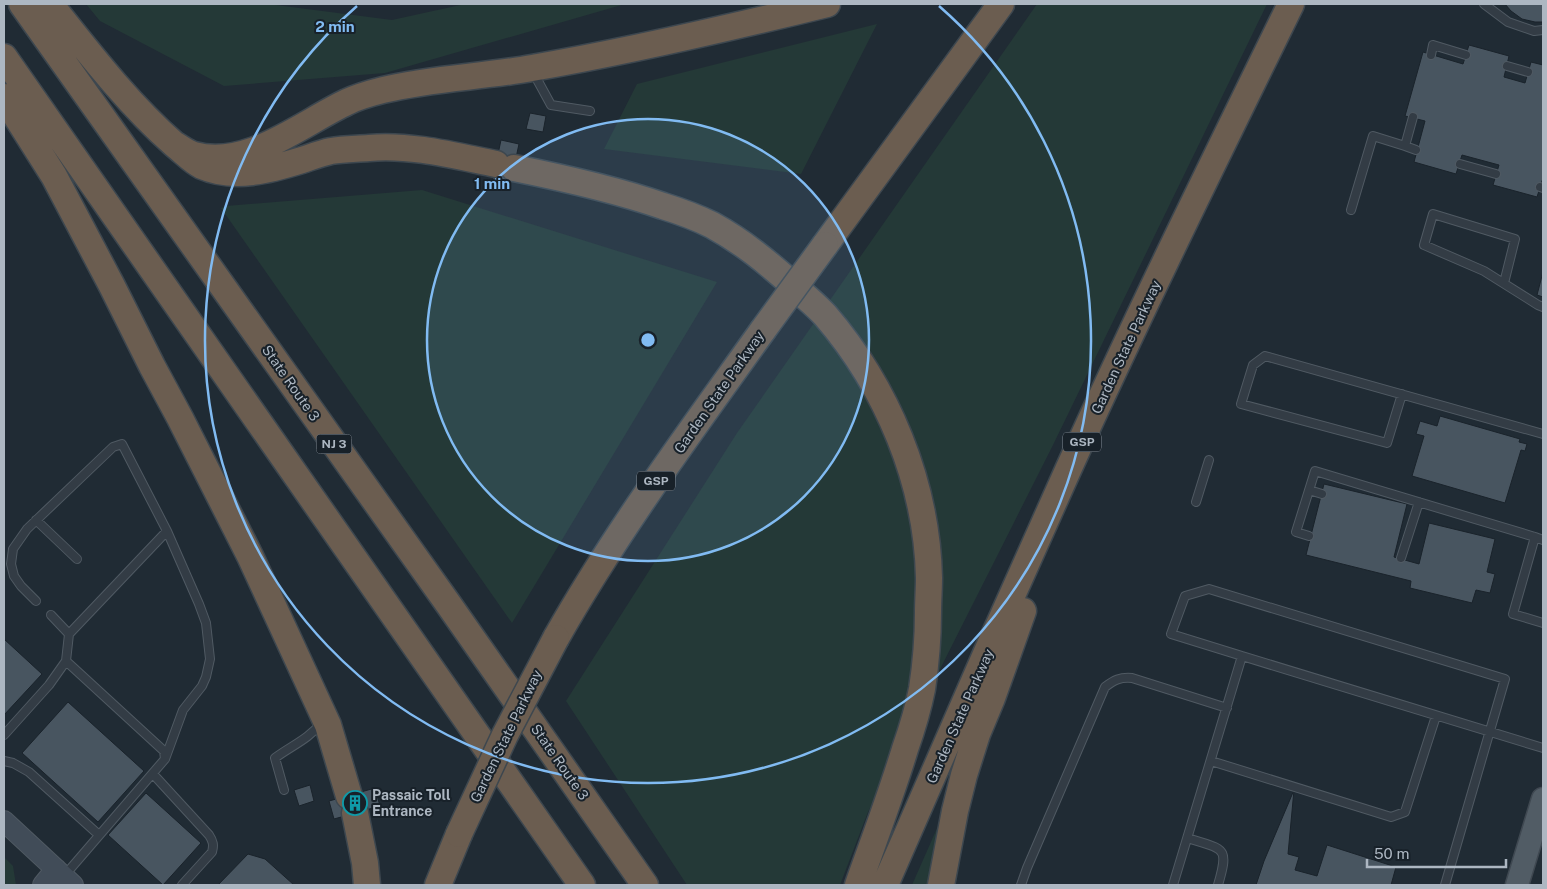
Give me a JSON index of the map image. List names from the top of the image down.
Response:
{
  "streets": {
    "highway": [
      "Garden State Parkway",
      "State Route 3",
      "GSP",
      "NJ 3"
    ]
  },
  "places": {
    "building": ["Passaic Toll Entrance"]
  },
  "scale_bar": "50 m",
  "rings": ["2 min", "1 min"]
}
